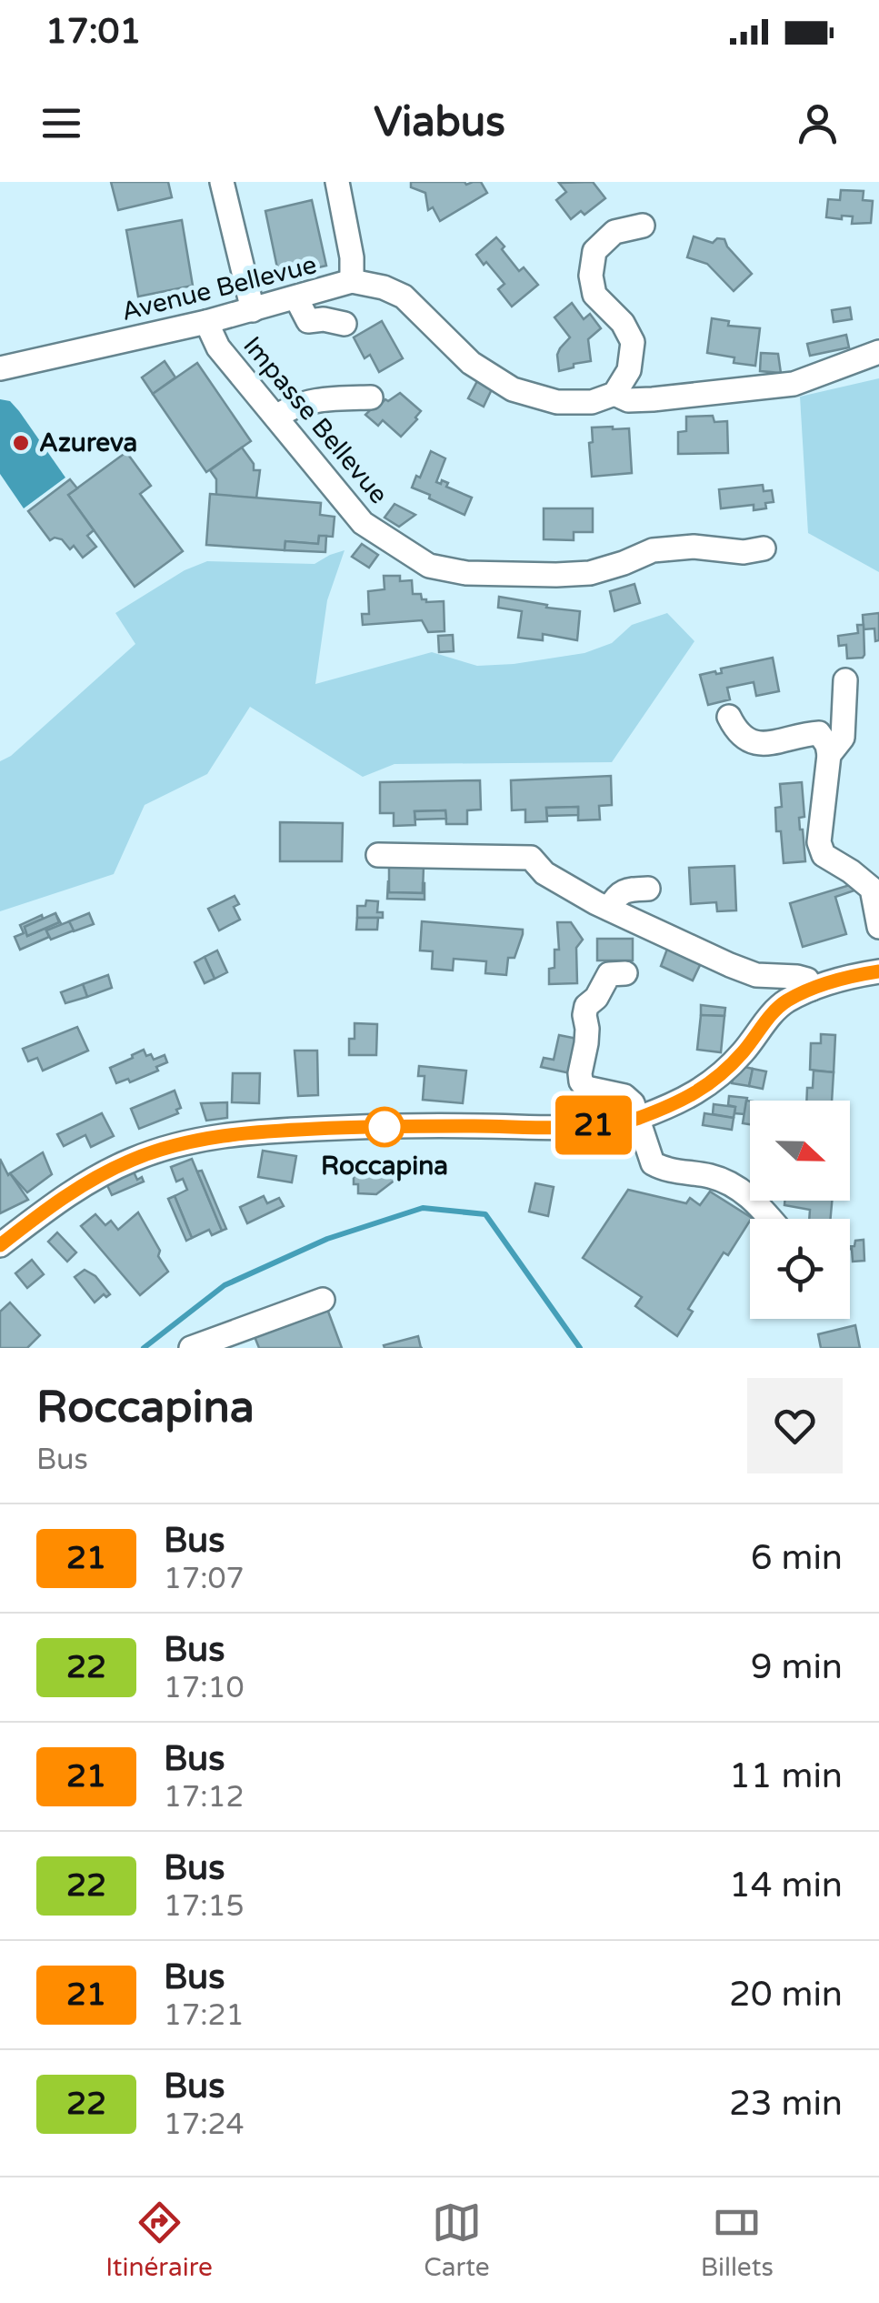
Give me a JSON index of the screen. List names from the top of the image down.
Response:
{
  "streets": {
    "street": ["Avenue Bellevue", "Impasse Bellevue"]
  },
  "crossings": [
    ["Avenue Bellevue", "Impasse Bellevue"]
  ],
  "places": ["Azureva", "Roccapina"],
  "lines": ["bus line 21"],
  "north": "right",
  "page": {
    "status": "17:01",
    "header": "Viabus",
    "on_map": "21",
    "heading": ["Roccapina", "Bus"],
    "list": [
      {
        "mark": "21",
        "name": "Bus",
        "note": "17:07",
        "value": "6 min"
      },
      {
        "mark": "22",
        "name": "Bus",
        "note": "17:10",
        "value": "9 min"
      },
      {
        "mark": "21",
        "name": "Bus",
        "note": "17:12",
        "value": "11 min"
      },
      {
        "mark": "22",
        "name": "Bus",
        "note": "17:15",
        "value": "14 min"
      },
      {
        "mark": "21",
        "name": "Bus",
        "note": "17:21",
        "value": "20 min"
      },
      {
        "mark": "22",
        "name": "Bus",
        "note": "17:24",
        "value": "23 min"
      }
    ],
    "tabs": ["Itinéraire", "Carte", "Billets"]
  }
}
